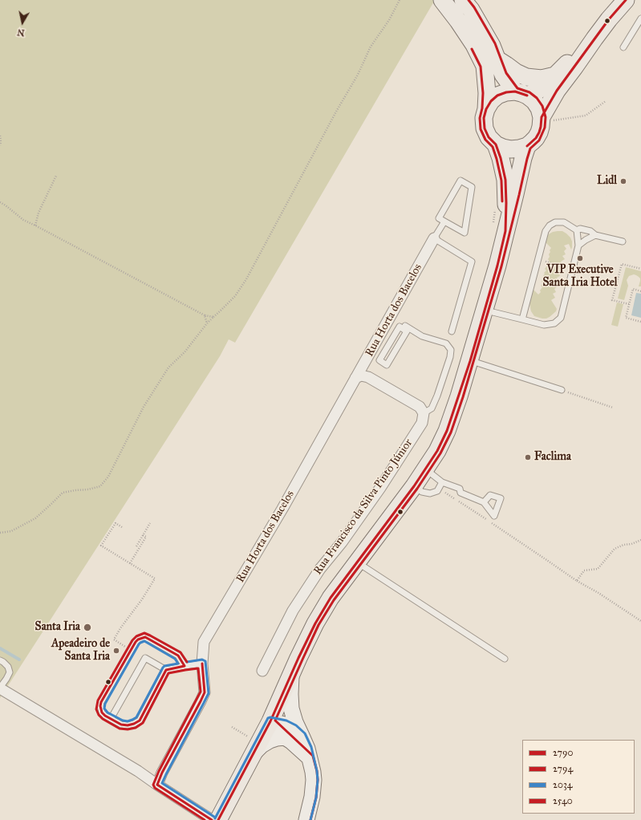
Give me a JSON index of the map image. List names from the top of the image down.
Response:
{
  "streets": {
    "street": ["Rua Horta dos Bacelos", "Rua Francisco da Silva Pinto Júnior"]
  },
  "places": [
    "Lidl",
    "VIP Executive Santa Iria Hotel",
    "Faclima",
    "Santa Iria",
    "Apeadeiro de Santa Iria"
  ],
  "lines": [
    "transit line 2790",
    "transit line 2794",
    "transit line 2540",
    "transit line 2034"
  ],
  "legend": [
    "2790",
    "2794",
    "2034",
    "2540"
  ],
  "north": "bottom"
}
